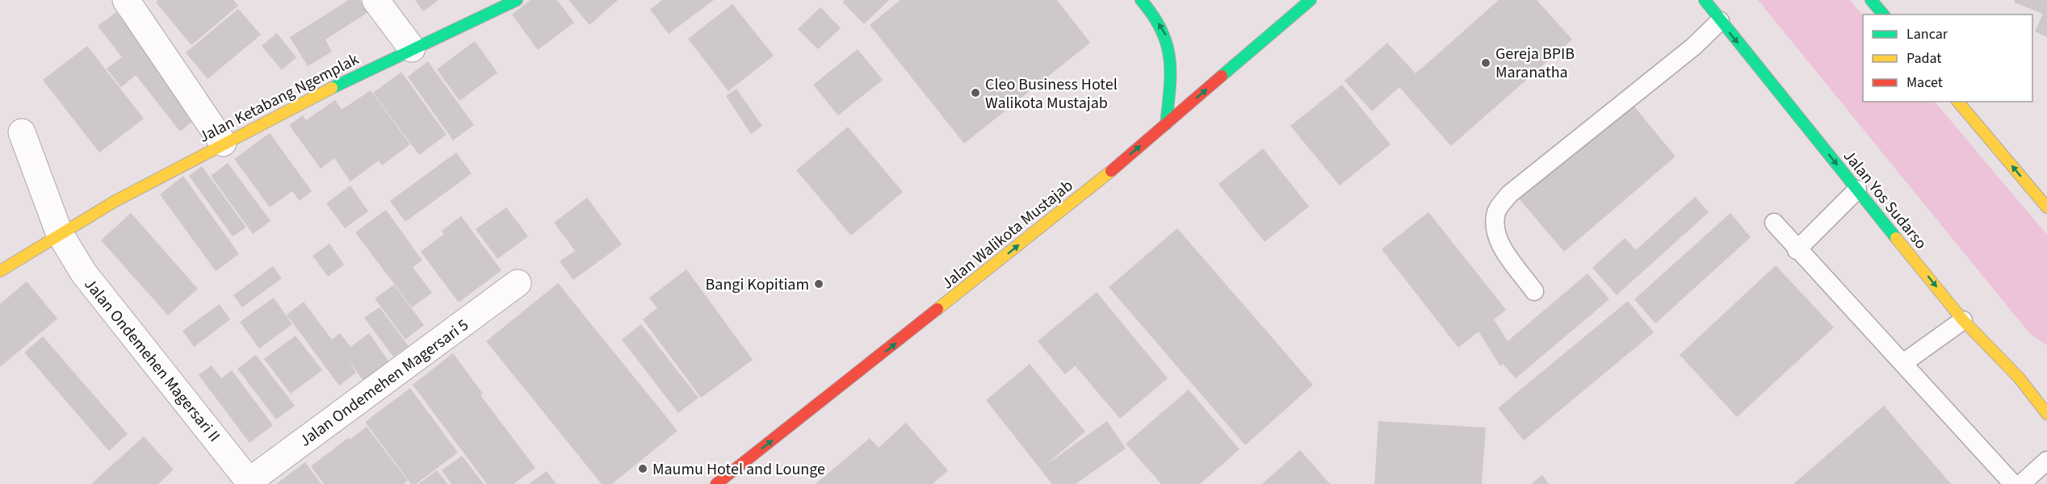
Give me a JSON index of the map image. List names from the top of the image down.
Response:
{
  "streets": {
    "main road": ["Jalan Ketabang Ngemplak", "Jalan Yos Sudarso", "Jalan Walikota Mustajab"],
    "street": ["Jalan Ondemehen Magersari II", "Jalan Ondemehen Magersari 5"]
  },
  "crossings": [
    ["Jalan Ketabang Ngemplak", "Jalan Ondemehen Magersari II"],
    ["Jalan Ondemehen Magersari II", "Jalan Ondemehen Magersari 5"]
  ],
  "one_way": ["Jalan Yos Sudarso", "Jalan Walikota Mustajab"],
  "places": [
    "Gereja BPIB Maranatha",
    "Cleo Business Hotel Walikota Mustajab",
    "Bangi Kopitiam",
    "Maumu Hotel and Lounge"
  ],
  "legend": ["Lancar", "Padat", "Macet"]
}
